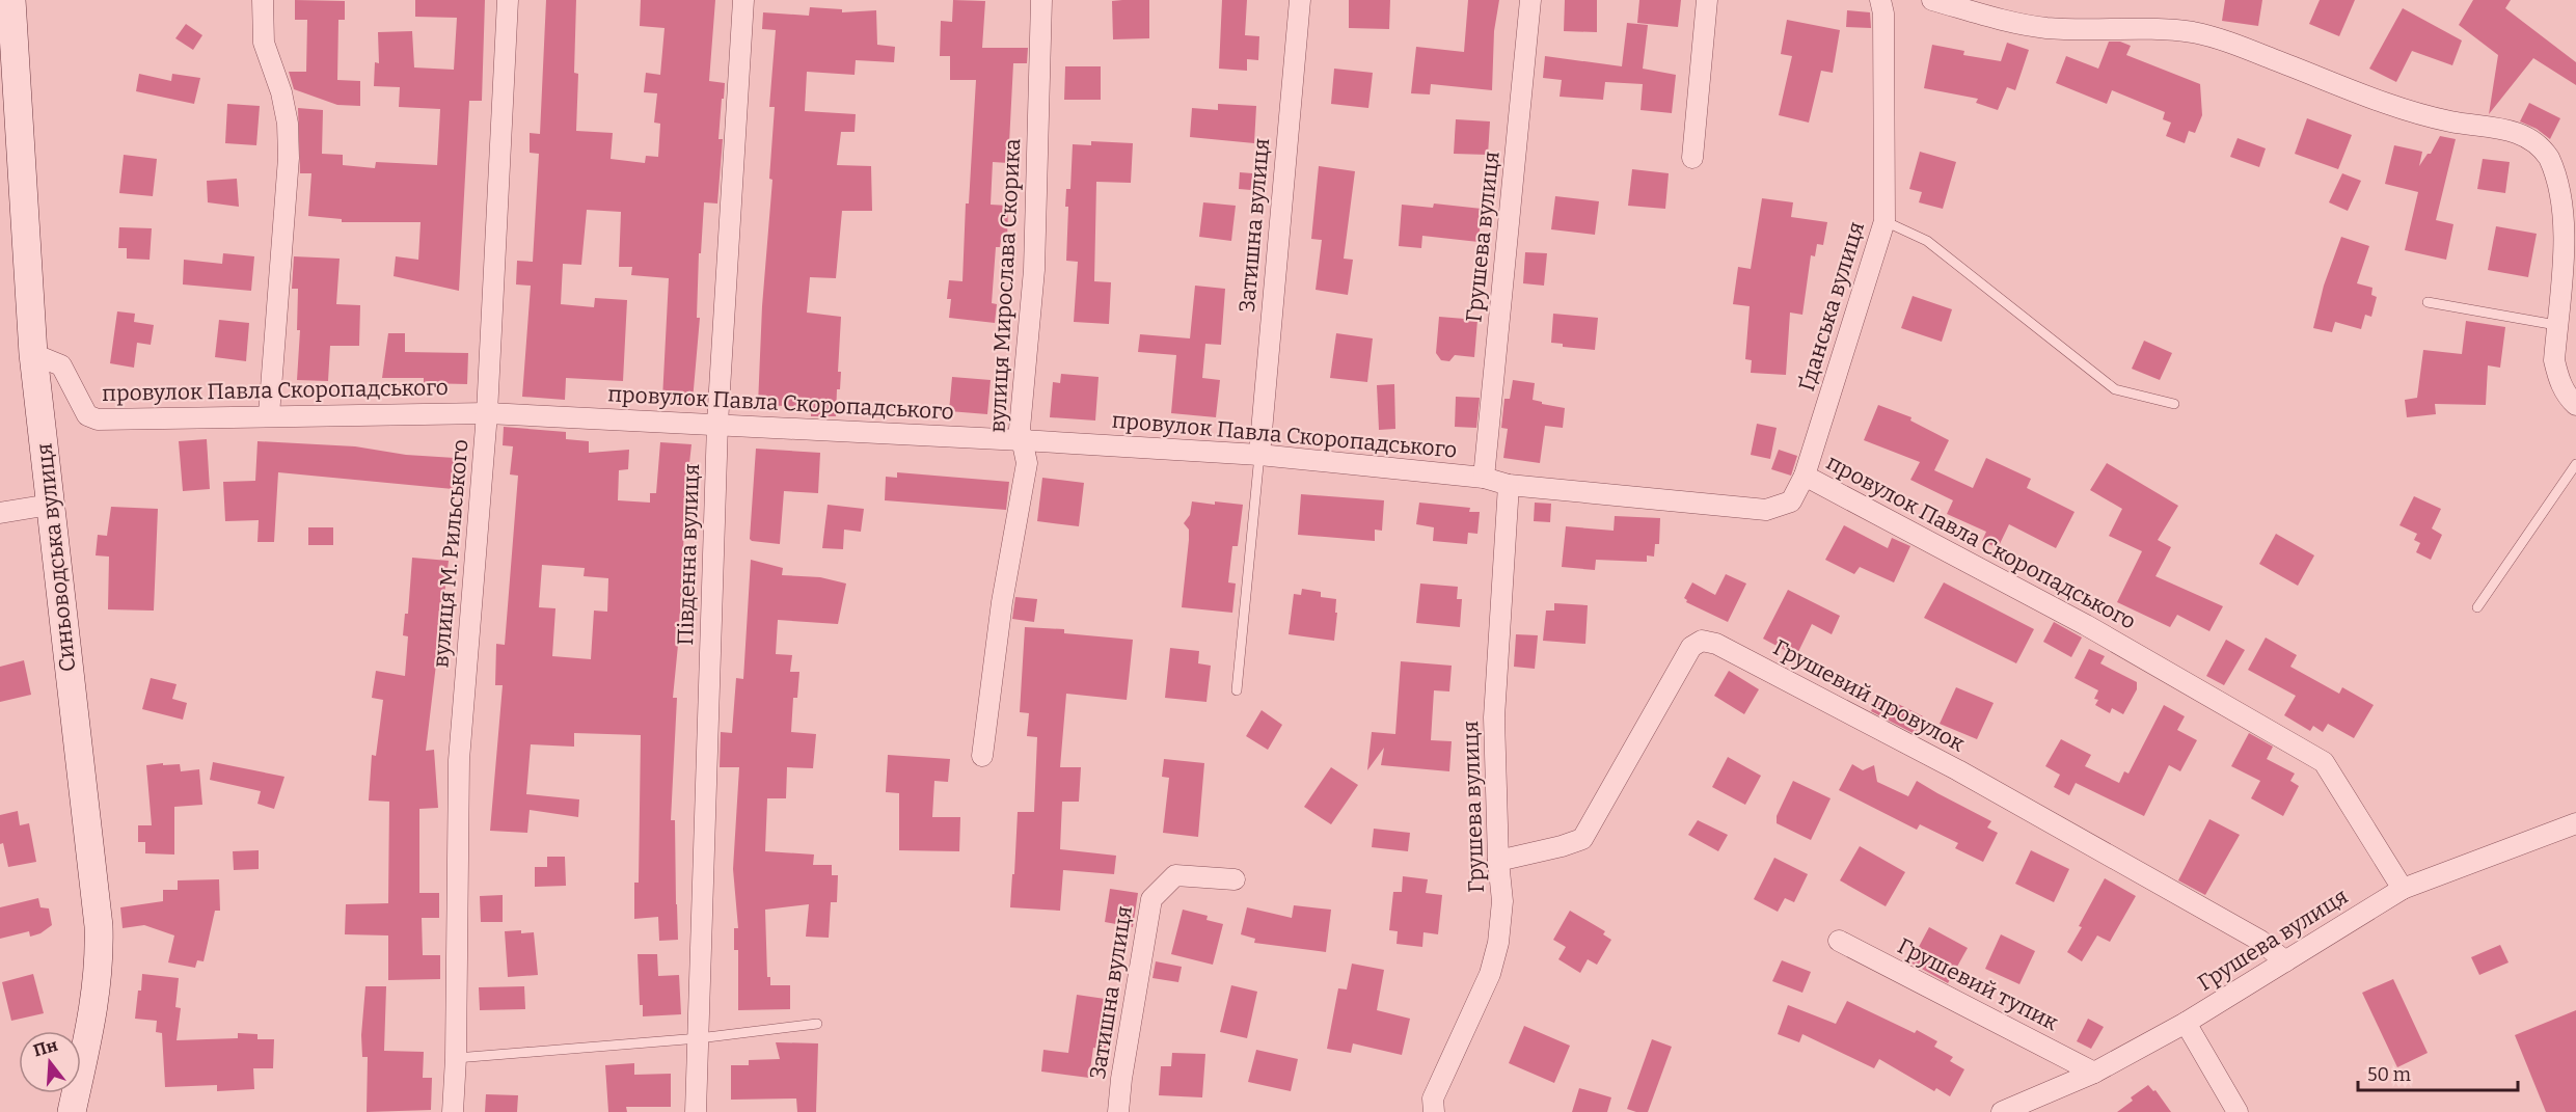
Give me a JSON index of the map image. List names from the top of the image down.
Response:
{
  "streets": {
    "street": [
      "Затишна вулиця",
      "Грушева вулиця",
      "вулиця Мирослава Скорика",
      "Ґданська вулиця",
      "провулок Павла Скоропадського",
      "вулиця М. Рильського",
      "Південна вулиця",
      "Синьоводська вулиця",
      "Грушевий провулок",
      "Грушевий тупик"
    ]
  },
  "crossings": [
    ["Затишна вулиця", "провулок Павла Скоропадського"],
    ["Грушева вулиця", "провулок Павла Скоропадського"],
    ["Грушева вулиця", "Грушевий провулок"],
    ["Грушева вулиця", "Грушевий тупик"],
    ["вулиця Мирослава Скорика", "провулок Павла Скоропадського"],
    ["Ґданська вулиця", "провулок Павла Скоропадського"],
    ["провулок Павла Скоропадського", "вулиця М. Рильського"],
    ["провулок Павла Скоропадського", "Південна вулиця"],
    ["провулок Павла Скоропадського", "Синьоводська вулиця"]
  ],
  "scale_bar": "50 m",
  "north": "top"
}
